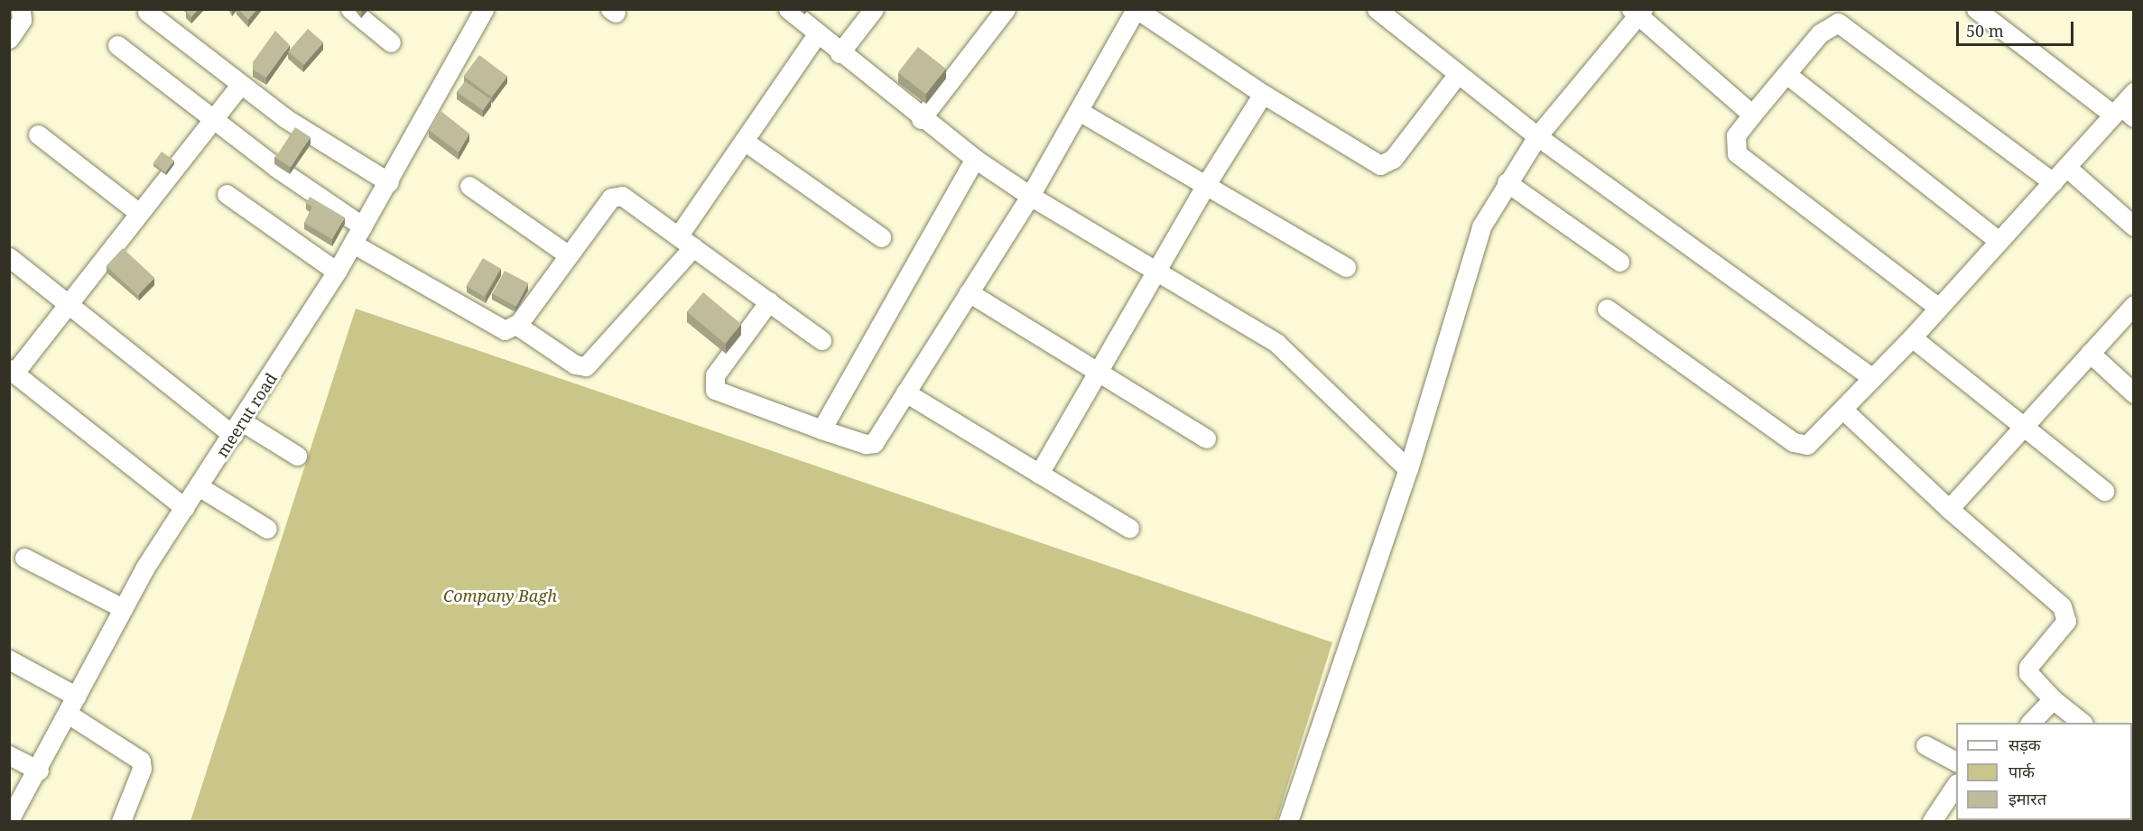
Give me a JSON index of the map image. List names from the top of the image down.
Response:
{
  "streets": {
    "street": ["meerut road"]
  },
  "parks": ["Company Bagh"],
  "legend": ["सड़क", "पार्क", "इमारत"],
  "scale_bar": "50 m"
}
